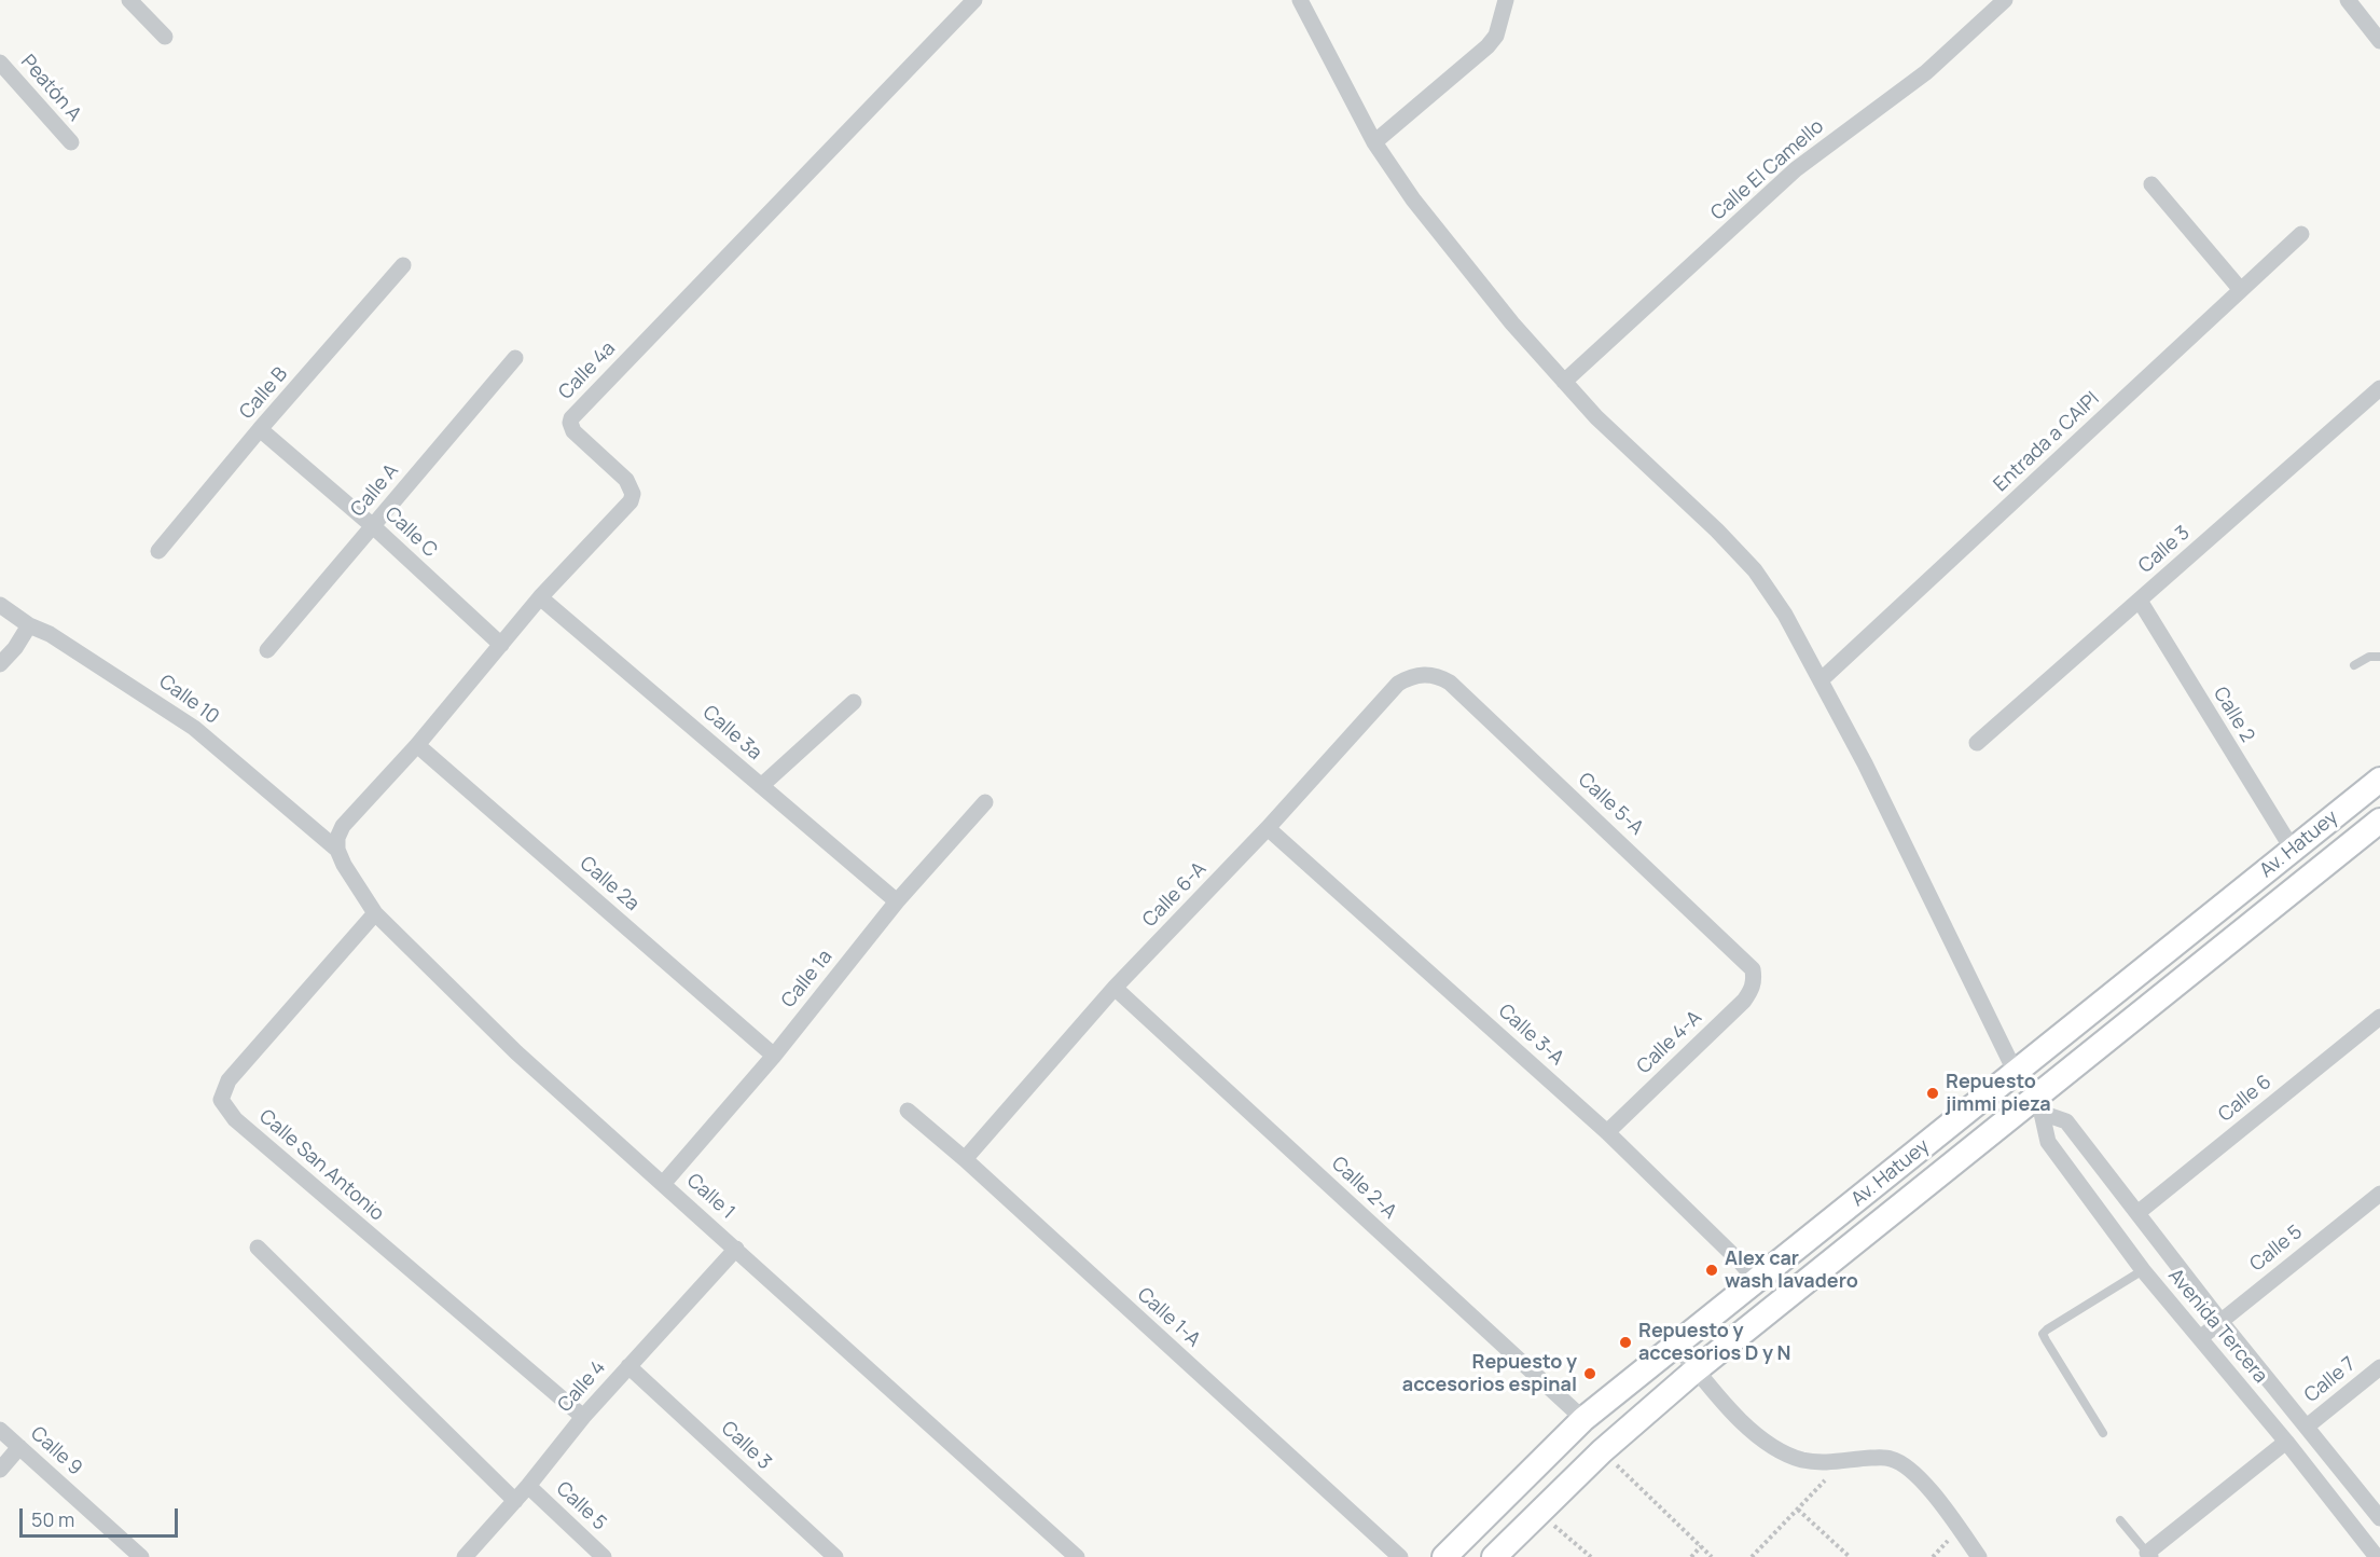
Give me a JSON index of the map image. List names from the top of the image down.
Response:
{
  "streets": {
    "main road": ["Av. Hatuey"],
    "street": [
      "Peatón A",
      "Calle El Camello",
      "Calle 4a",
      "Calle B",
      "Entrada a CAIPI",
      "Calle A",
      "Calle C",
      "Calle 3",
      "Calle 10",
      "Calle 2",
      "Calle 3a",
      "Calle 5-A",
      "Calle 2a",
      "Calle 6-A",
      "Calle 1a",
      "Calle 3-A",
      "Calle 4-A",
      "Calle 6",
      "Calle San Antonio",
      "Calle 2-A",
      "Calle 1",
      "Calle 5",
      "Calle 1-A",
      "Avenida Tercera",
      "Calle 7",
      "Calle 4",
      "Calle 9"
    ]
  },
  "crossings": [
    ["Calle 4a", "Calle C"],
    ["Calle 4a", "Calle 10"],
    ["Calle 4a", "Calle 3a"],
    ["Calle 4a", "Calle 2a"],
    ["Calle 4a", "Calle 1"],
    ["Calle B", "Calle C"],
    ["Calle A", "Calle C"],
    ["Calle 3", "Calle 2"],
    ["Calle 3", "Calle 4"],
    ["Calle 10", "Calle 1"],
    ["Calle 2", "Av. Hatuey"],
    ["Calle 3a", "Calle 1a"],
    ["Calle 5-A", "Calle 6-A"],
    ["Calle 5-A", "Calle 4-A"],
    ["Av. Hatuey", "Calle 3-A"],
    ["Av. Hatuey", "Calle 2-A"],
    ["Av. Hatuey", "Avenida Tercera"],
    ["Calle 2a", "Calle 1a"],
    ["Calle 6-A", "Calle 3-A"],
    ["Calle 6-A", "Calle 2-A"],
    ["Calle 6-A", "Calle 1-A"],
    ["Calle 1a", "Calle 1"],
    ["Calle 3-A", "Calle 4-A"],
    ["Calle 6", "Avenida Tercera"],
    ["Calle San Antonio", "Calle 1"],
    ["Calle San Antonio", "Calle 4"],
    ["Calle 1", "Calle 4"],
    ["Calle 5", "Avenida Tercera"],
    ["Calle 5", "Calle 4"],
    ["Avenida Tercera", "Calle 7"]
  ],
  "places": [
    "Repuesto jimmi pieza",
    "Alex car wash lavadero",
    "Repuesto y accesorios D y N",
    "Repuesto y accesorios espinal"
  ],
  "scale_bar": "50 m"
}
